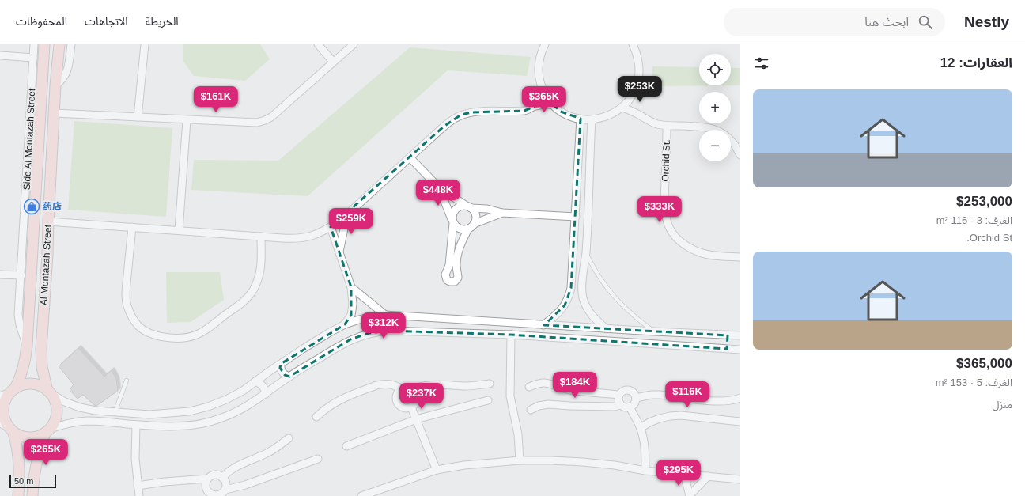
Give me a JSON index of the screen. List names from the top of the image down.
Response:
{
  "streets": {
    "street": ["Side Al Montazah Street", "Orchid St.", "Al Montazah Street"]
  },
  "crossings": [
    ["Side Al Montazah Street", "Al Montazah Street"]
  ],
  "places": {
    "shop": ["药店"]
  },
  "scale_bar": "50 m",
  "page": {
    "header": "Nestly",
    "search": "ابحث هنا",
    "nav": ["الخريطة", "الاتجاهات", "المحفوظات"],
    "heading": "العقارات: 12",
    "map_buttons": ["+", "−"],
    "price": [
      "$253K",
      "$161K",
      "$365K",
      "$448K",
      "$333K",
      "$259K",
      "$312K",
      "$184K",
      "$116K",
      "$237K",
      "$265K",
      "$295K"
    ],
    "list": [
      {
        "name": "$253,000",
        "note": "الغرف: 3 · 116 m² · Orchid St."
      },
      {
        "name": "$365,000",
        "note": "الغرف: 5 · 153 m² · منزل"
      }
    ],
    "scale": "50 m"
  }
}
